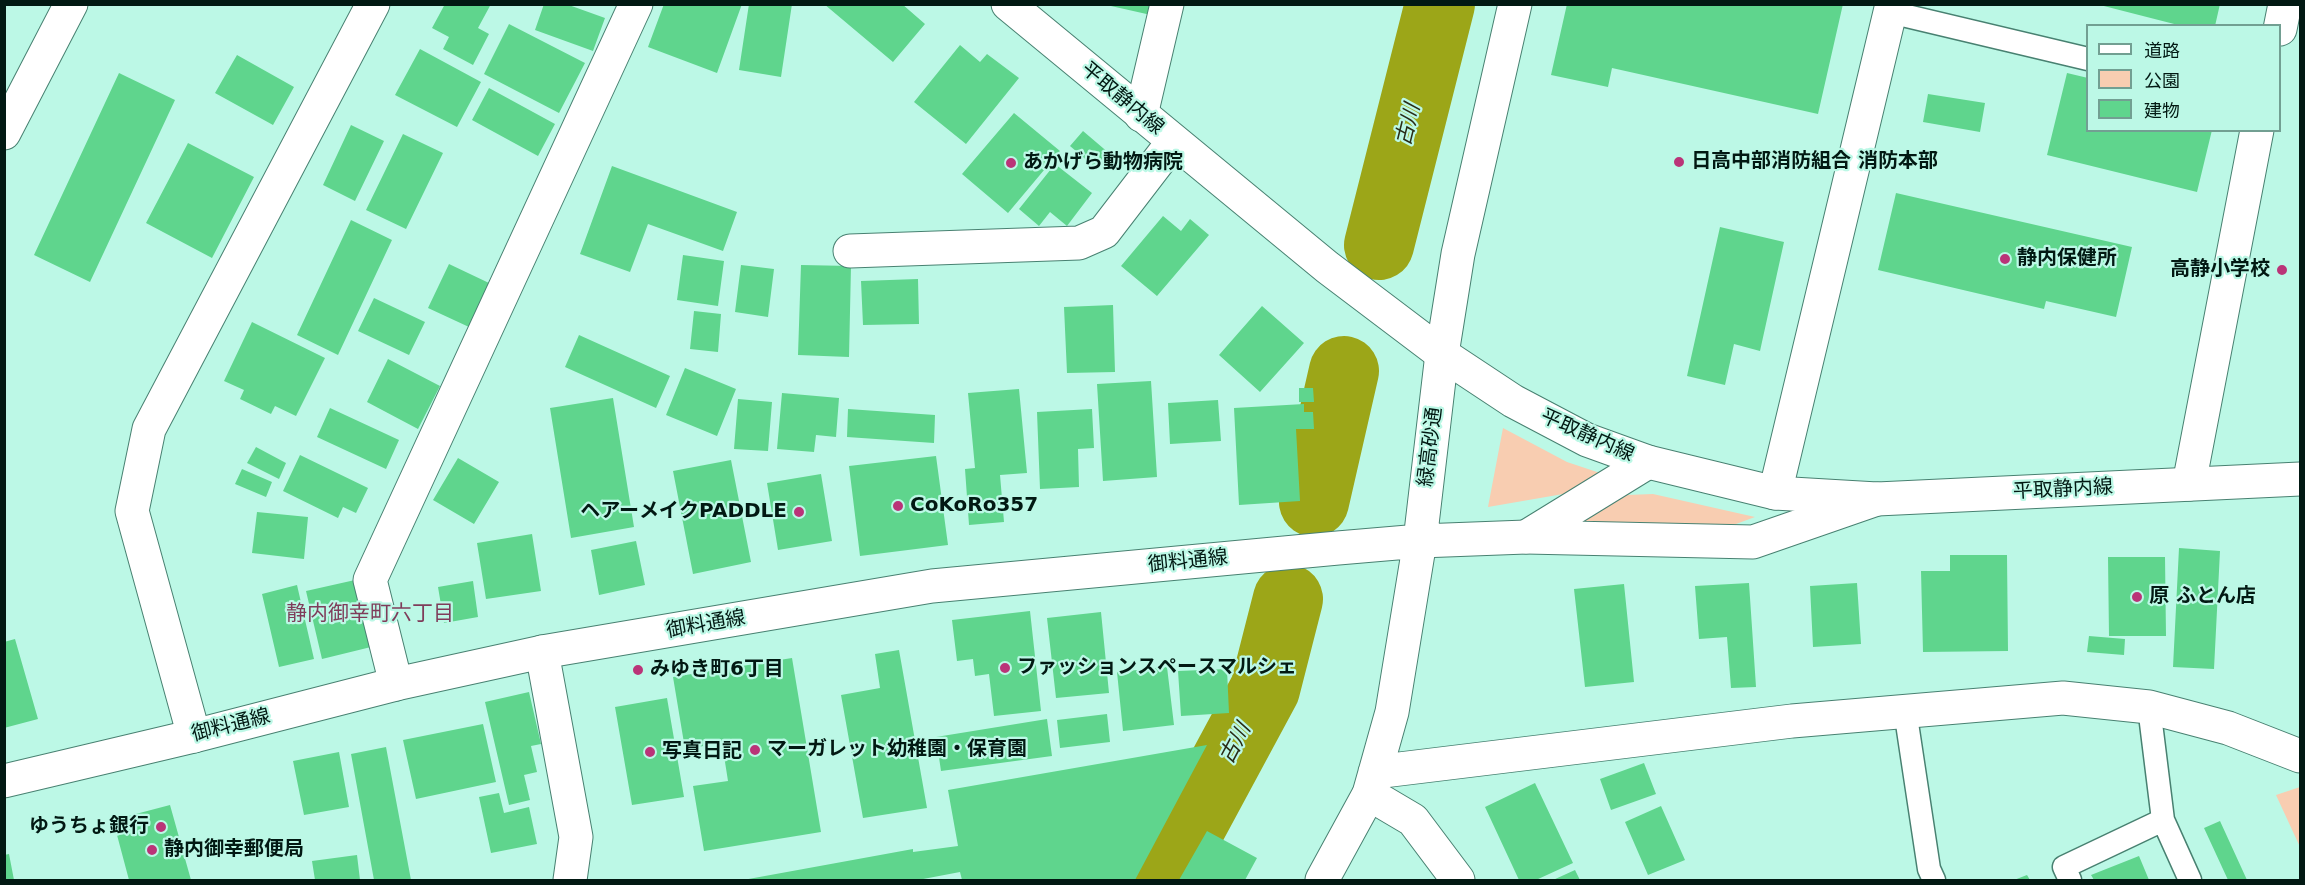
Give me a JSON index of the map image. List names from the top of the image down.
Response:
{
  "streets": {
    "street": ["平取静内線", "緑高砂通", "御料通線"]
  },
  "crossings": [
    ["平取静内線", "緑高砂通"],
    ["平取静内線", "御料通線"],
    ["緑高砂通", "御料通線"]
  ],
  "districts": ["静内御幸町六丁目"],
  "water": ["古川"],
  "places": [
    "日高中部消防組合 消防本部",
    "あかげら動物病院",
    "静内保健所",
    "高静小学校",
    "CoKoRo357",
    "ヘアーメイクPADDLE",
    "原 ふとん店",
    "ファッションスペースマルシェ",
    "みゆき町6丁目",
    "マーガレット幼稚園・保育園",
    "写真日記",
    "ゆうちょ銀行",
    "静内御幸郵便局"
  ],
  "legend": ["道路", "公園", "建物"]
}
